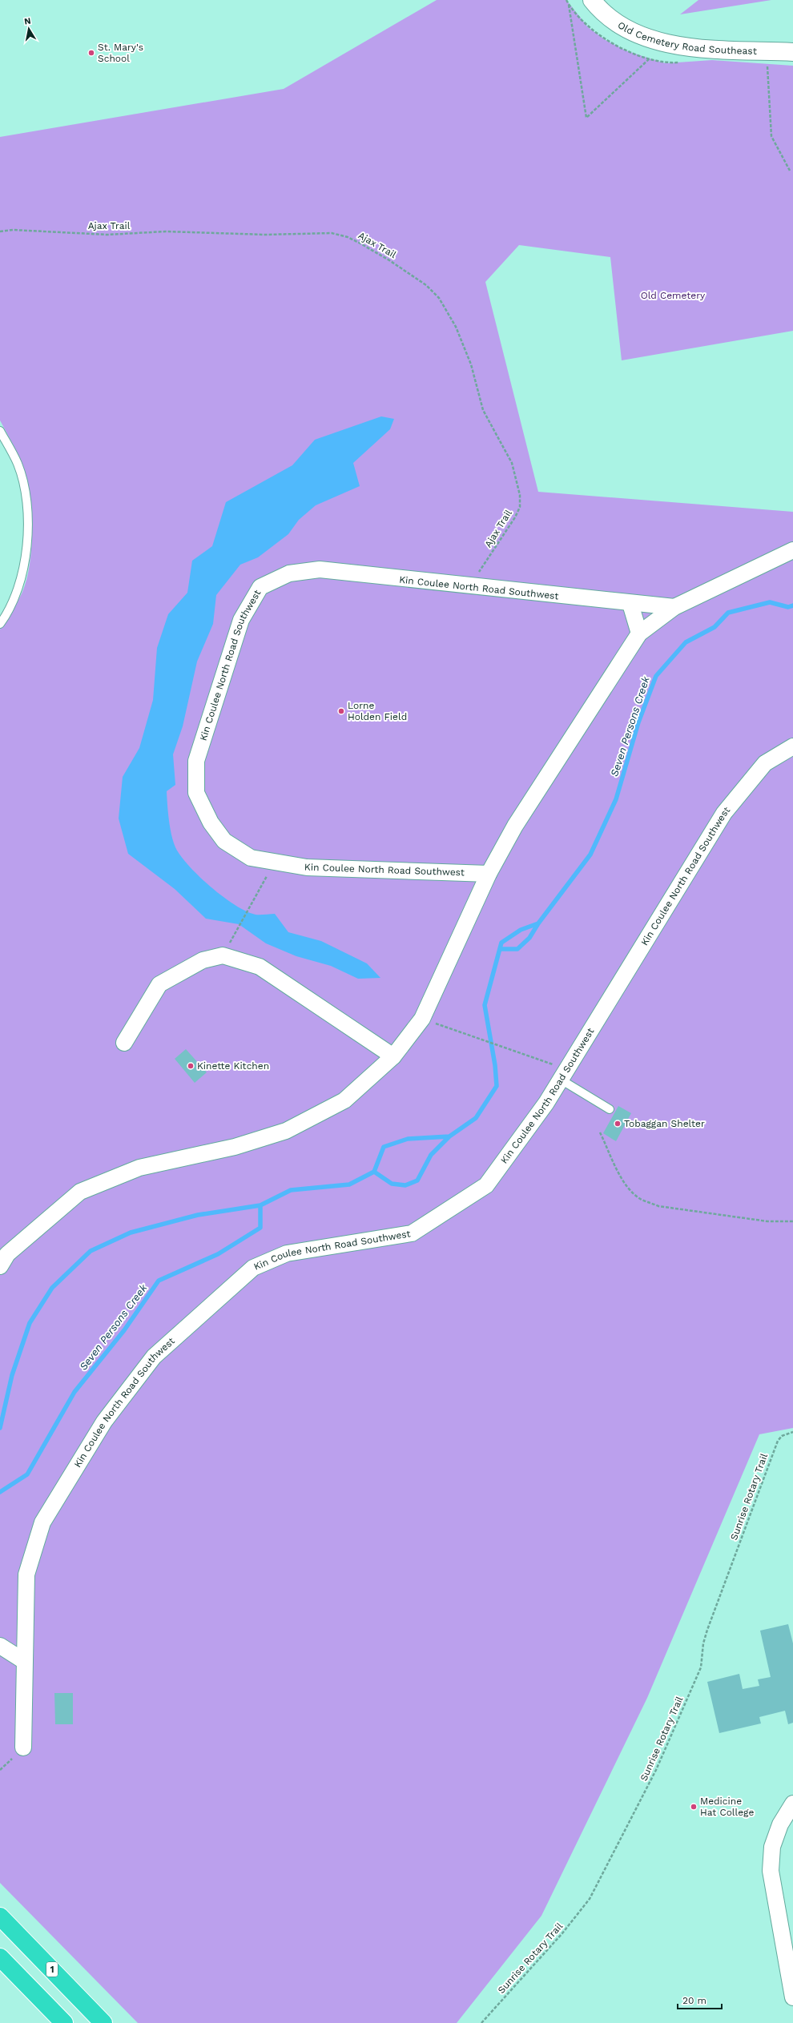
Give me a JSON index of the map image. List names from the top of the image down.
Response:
{
  "streets": {
    "highway": ["1"],
    "street": ["Old Cemetery Road Southeast", "Kin Coulee North Road Southwest"],
    "path": ["Ajax Trail", "Sunrise Rotary Trail"]
  },
  "water": ["Seven Persons Creek"],
  "parks": ["Old Cemetery"],
  "places": [
    "St. Mary's School",
    "Lorne Holden Field",
    "Kinette Kitchen",
    "Tobaggan Shelter",
    "Medicine Hat College"
  ],
  "scale_bar": "20 m",
  "north": "top"
}
